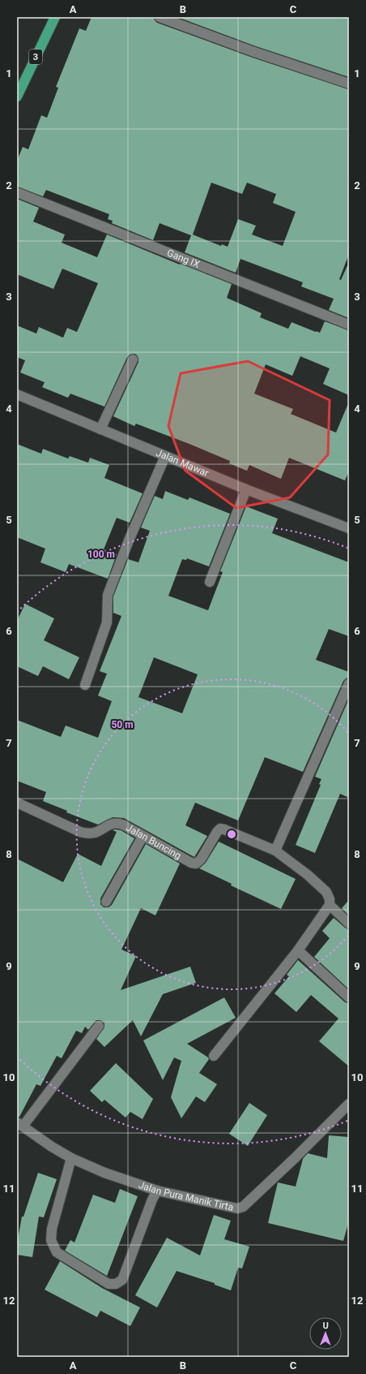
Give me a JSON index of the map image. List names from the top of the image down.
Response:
{
  "streets": {
    "highway": ["3"],
    "street": [
      "Gang IX",
      "Jalan Mawar",
      "Jalan Buncing",
      "Jalan Pura Manik Tirta"
    ]
  },
  "north": "top",
  "grid": {
    "columns": ["A", "B", "C"],
    "rows": [
      "1",
      "2",
      "3",
      "4",
      "5",
      "6",
      "7",
      "8",
      "9",
      "10",
      "11",
      "12"
    ]
  },
  "rings": ["100 m", "50 m"]
}
